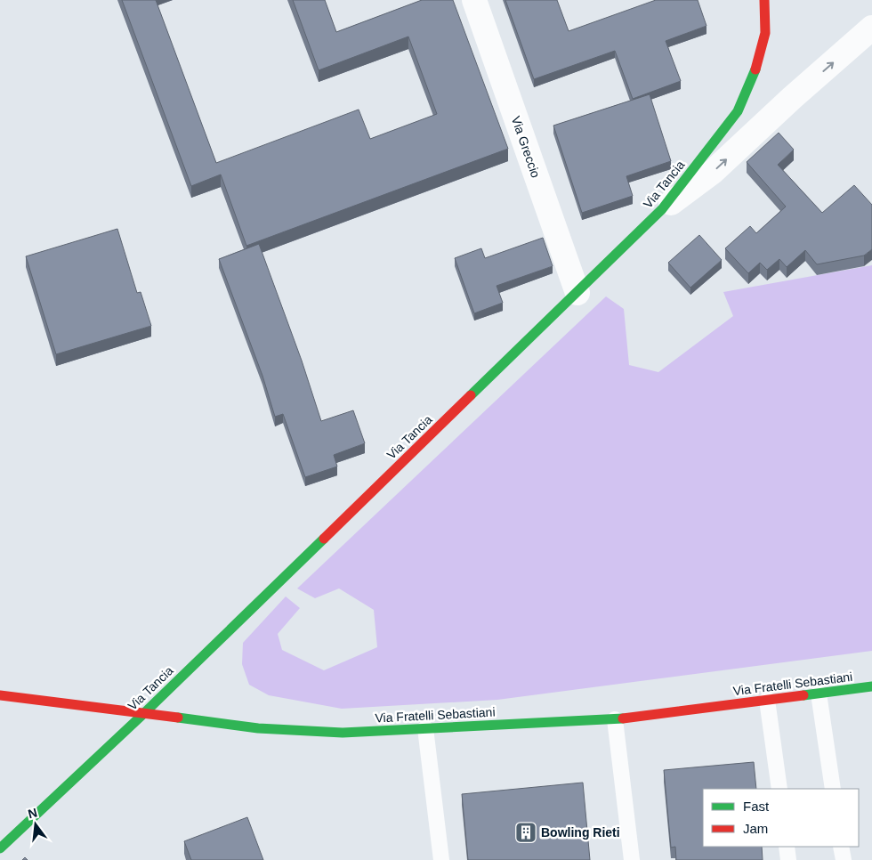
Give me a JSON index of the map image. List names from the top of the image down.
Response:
{
  "streets": {
    "main road": ["Via Tancia", "Via Fratelli Sebastiani"],
    "street": ["Via Greccio"]
  },
  "crossings": [
    ["Via Greccio", "Via Tancia"],
    ["Via Tancia", "Via Fratelli Sebastiani"]
  ],
  "places": {
    "building": ["Bowling Rieti"]
  },
  "legend": ["Fast", "Jam"],
  "north": "top"
}
